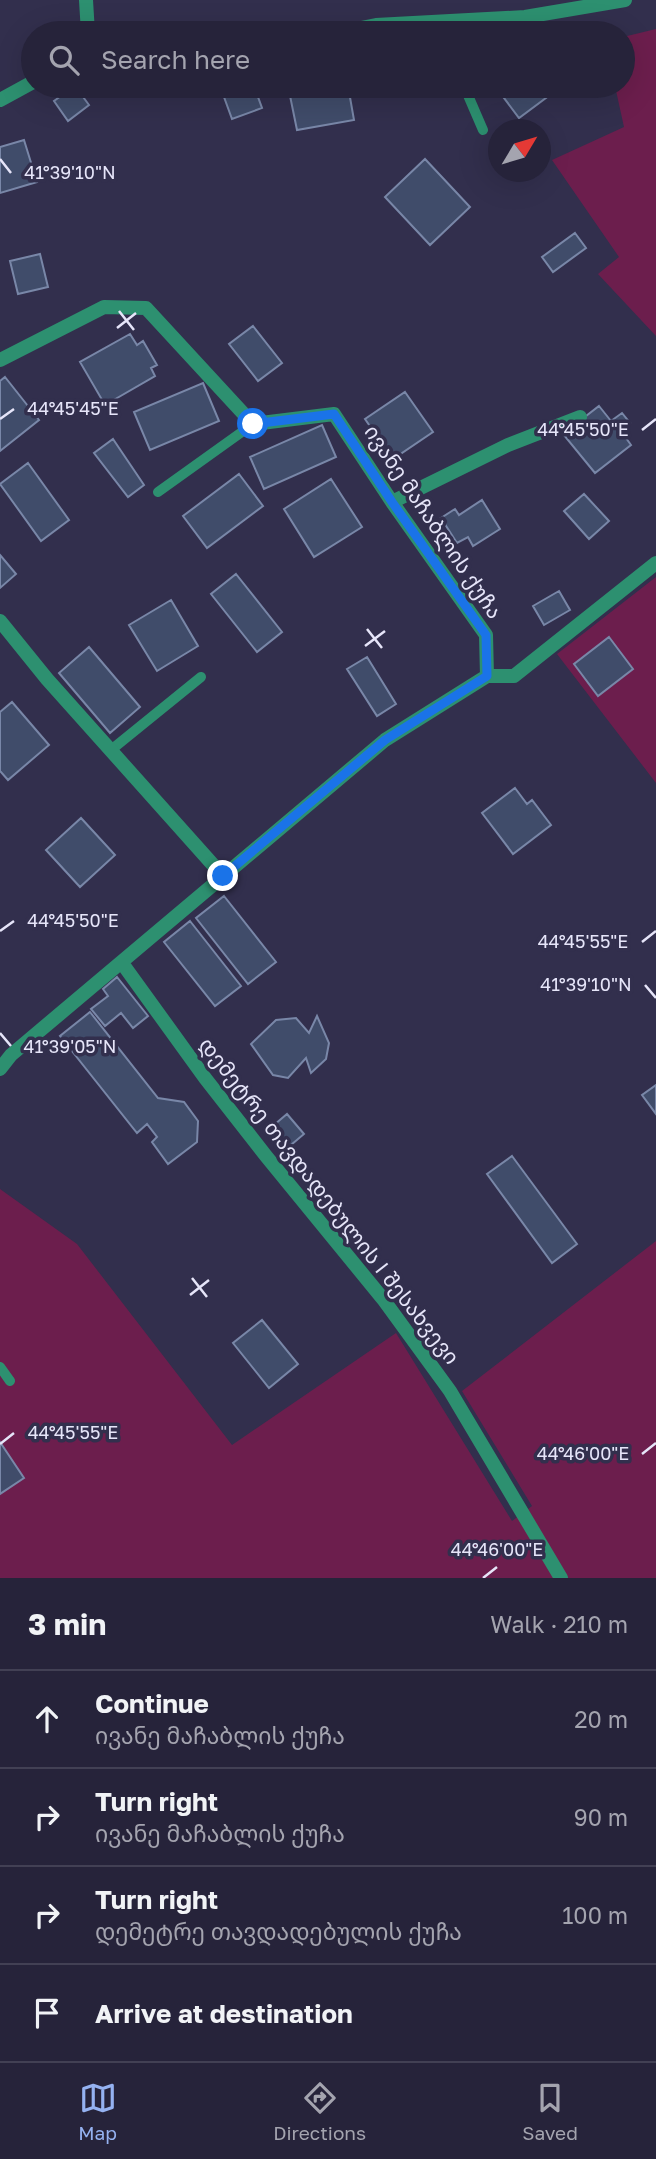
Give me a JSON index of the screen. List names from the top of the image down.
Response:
{
  "streets": {
    "street": ["ივანე მაჩაბლის ქუჩა", "დემეტრე თავდადებულის I შესახვევი"]
  },
  "north": "top right",
  "page": {
    "search": "Search here",
    "heading": ["3 min", "Walk · 210 m"],
    "list": [
      ["Continue", "ივანე მაჩაბლის ქუჩა", "20 m"],
      ["Turn right", "ივანე მაჩაბლის ქუჩა", "90 m"],
      ["Turn right", "დემეტრე თავდადებულის ქუჩა", "100 m"],
      "Arrive at destination"
    ],
    "nav": ["Map", "Directions", "Saved"]
  },
  "coordinates": [
    "41°39'10\"N",
    "44°45'45\"E",
    "44°45'50\"E",
    "44°45'55\"E",
    "41°39'05\"N",
    "44°46'00\"E"
  ]
}
